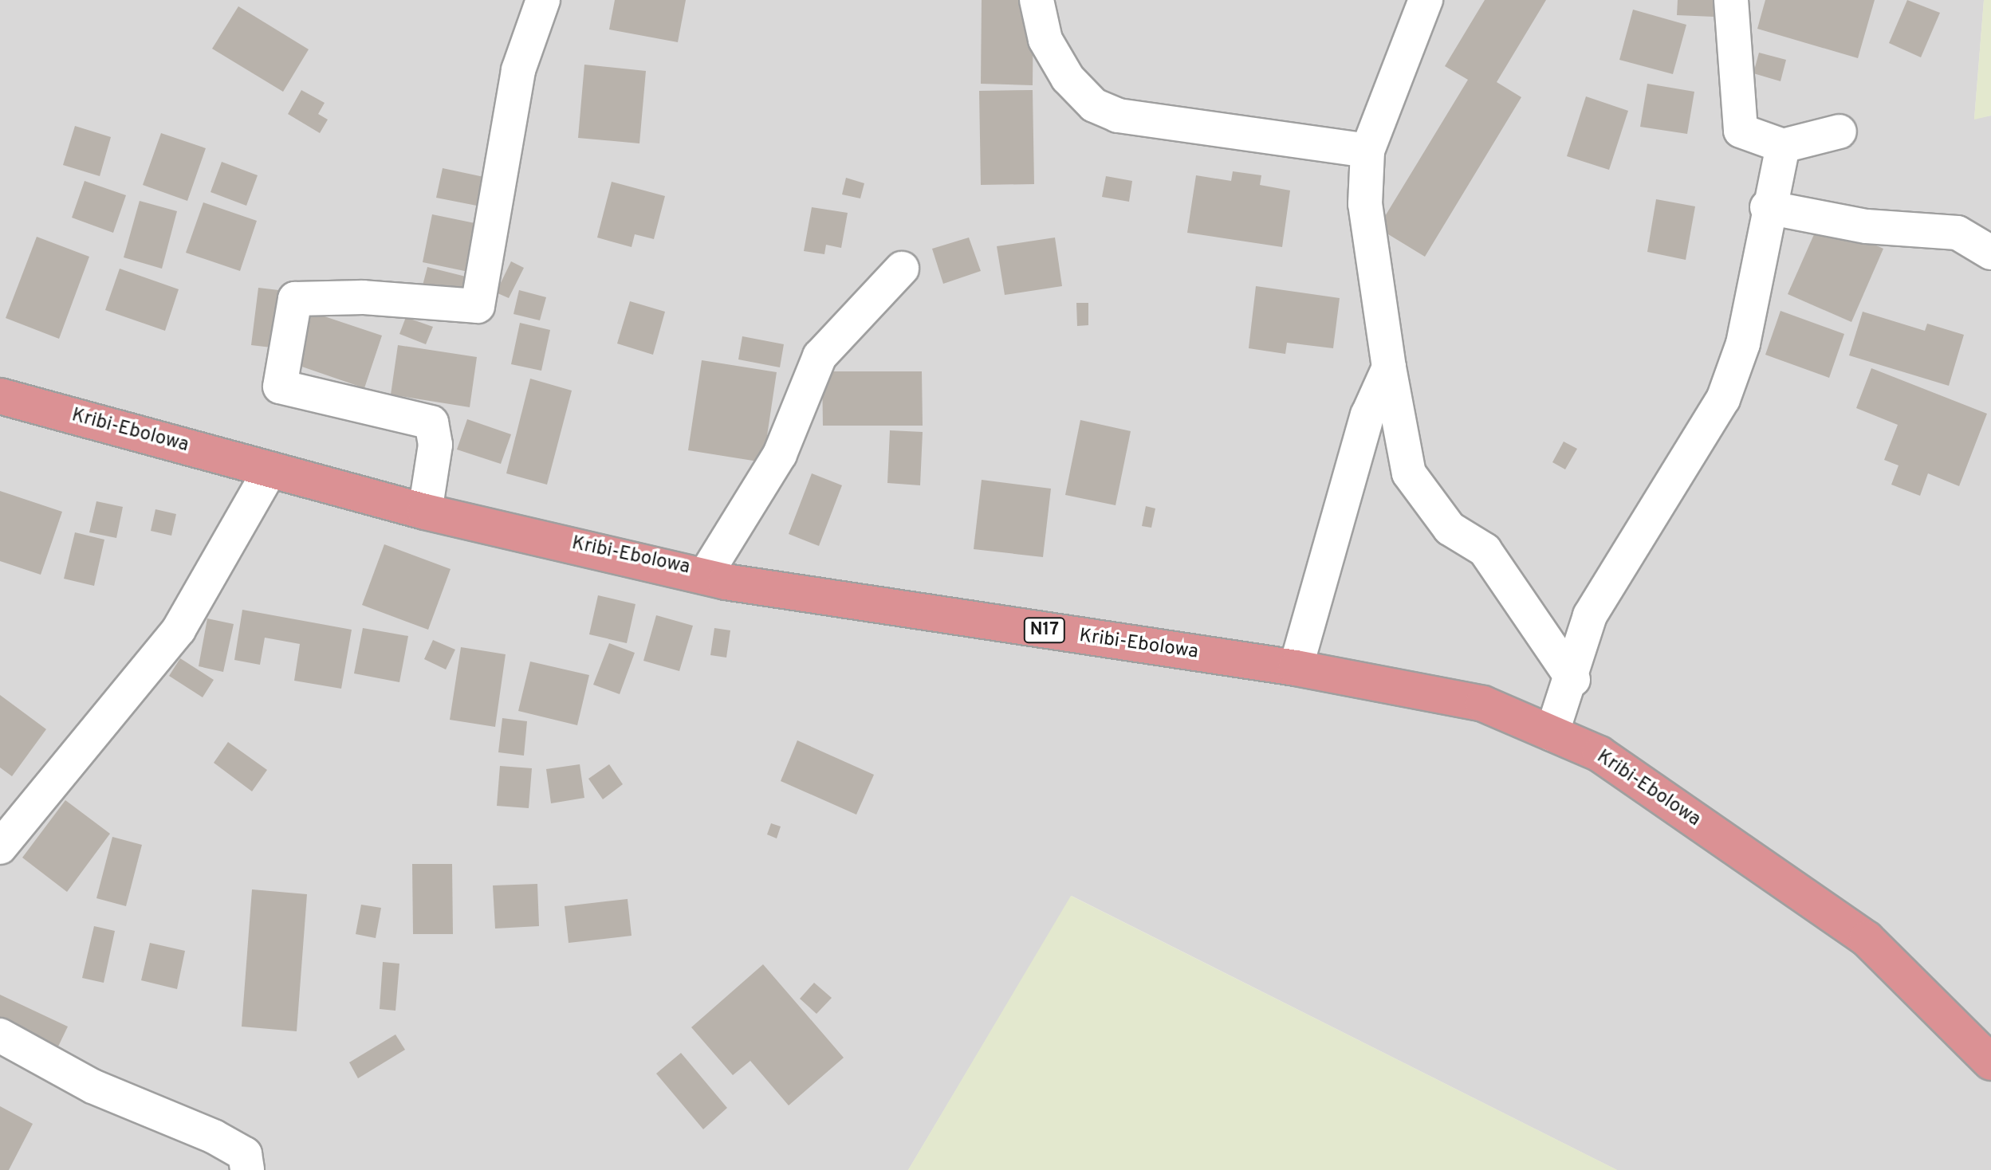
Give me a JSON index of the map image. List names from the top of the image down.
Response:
{
  "streets": {
    "highway": ["Kribi-Ebolowa", "N17"]
  }
}
